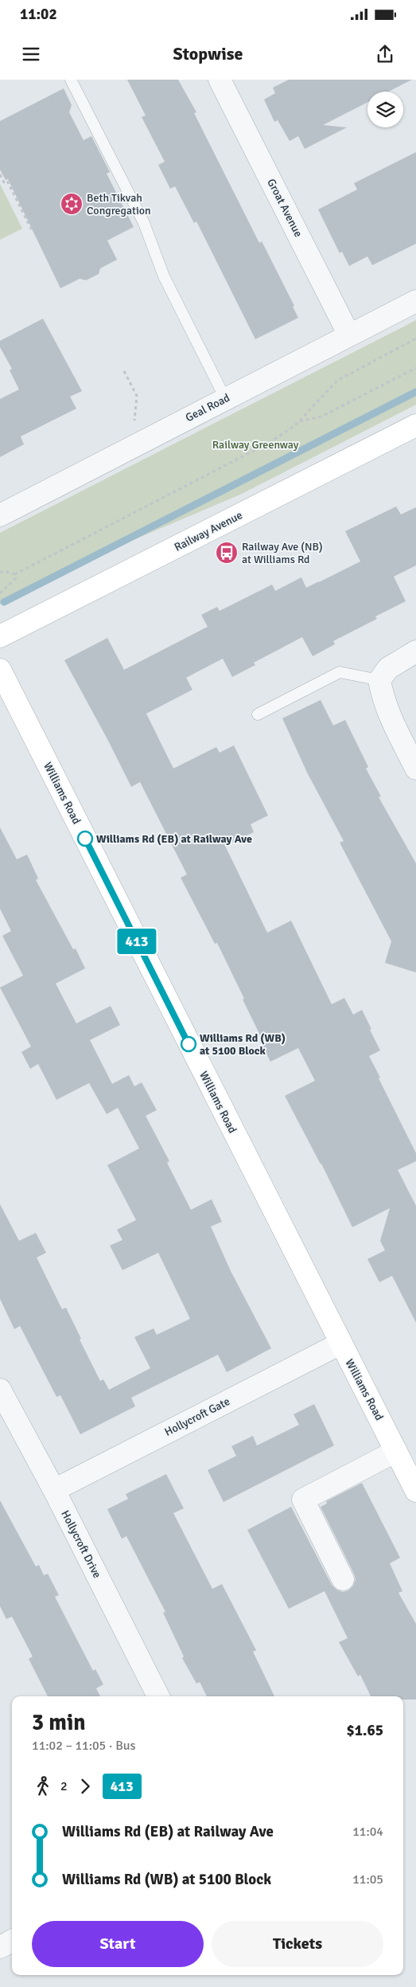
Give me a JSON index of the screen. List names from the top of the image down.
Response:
{
  "streets": {
    "street": [
      "Groat Avenue",
      "Geal Road",
      "Railway Avenue",
      "Williams Road",
      "Hollycroft Gate",
      "Hollycroft Drive"
    ]
  },
  "crossings": [
    ["Groat Avenue", "Geal Road"],
    ["Williams Road", "Hollycroft Gate"],
    ["Hollycroft Gate", "Hollycroft Drive"]
  ],
  "parks": ["Railway Greenway"],
  "places": {
    "synagogue": ["Beth Tikvah Congregation"],
    "bus stop": ["Railway Ave (NB) at Williams Rd"],
    "other": ["Williams Rd (EB) at Railway Ave", "Williams Rd (WB) at 5100 Block"]
  },
  "lines": ["bus line 413"],
  "page": {
    "status": "11:02",
    "header": "Stopwise",
    "on_map": "413",
    "heading": ["3 min", "11:02 – 11:05 · Bus", "$1.65"],
    "legs": ["2", "413"],
    "list": [
      {
        "name": "Williams Rd (EB) at Railway Ave",
        "value": "11:04"
      },
      {
        "name": "Williams Rd (WB) at 5100 Block",
        "value": "11:05"
      }
    ],
    "buttons": ["Start", "Tickets"]
  }
}
